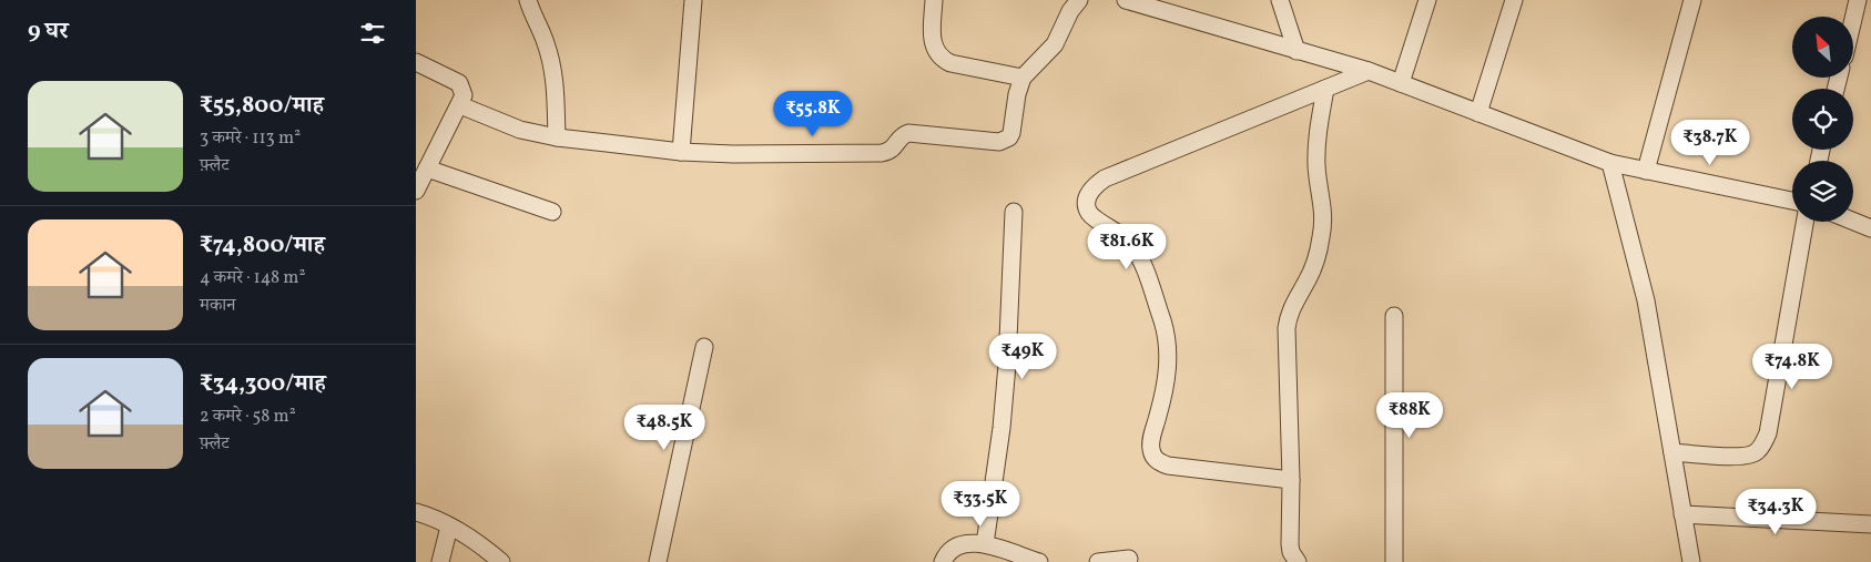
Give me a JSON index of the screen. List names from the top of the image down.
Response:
{
  "north": "top left",
  "page": {
    "heading": "9 घर",
    "list": [
      {
        "name": "₹55,800/माह",
        "note": "3 कमरे · 113 m² · फ़्लैट"
      },
      {
        "name": "₹74,800/माह",
        "note": "4 कमरे · 148 m² · मकान"
      },
      {
        "name": "₹34,300/माह",
        "note": "2 कमरे · 58 m² · फ़्लैट"
      }
    ],
    "price": [
      "₹55.8K",
      "₹38.7K",
      "₹81.6K",
      "₹49K",
      "₹74.8K",
      "₹88K",
      "₹48.5K",
      "₹33.5K",
      "₹34.3K"
    ]
  }
}
